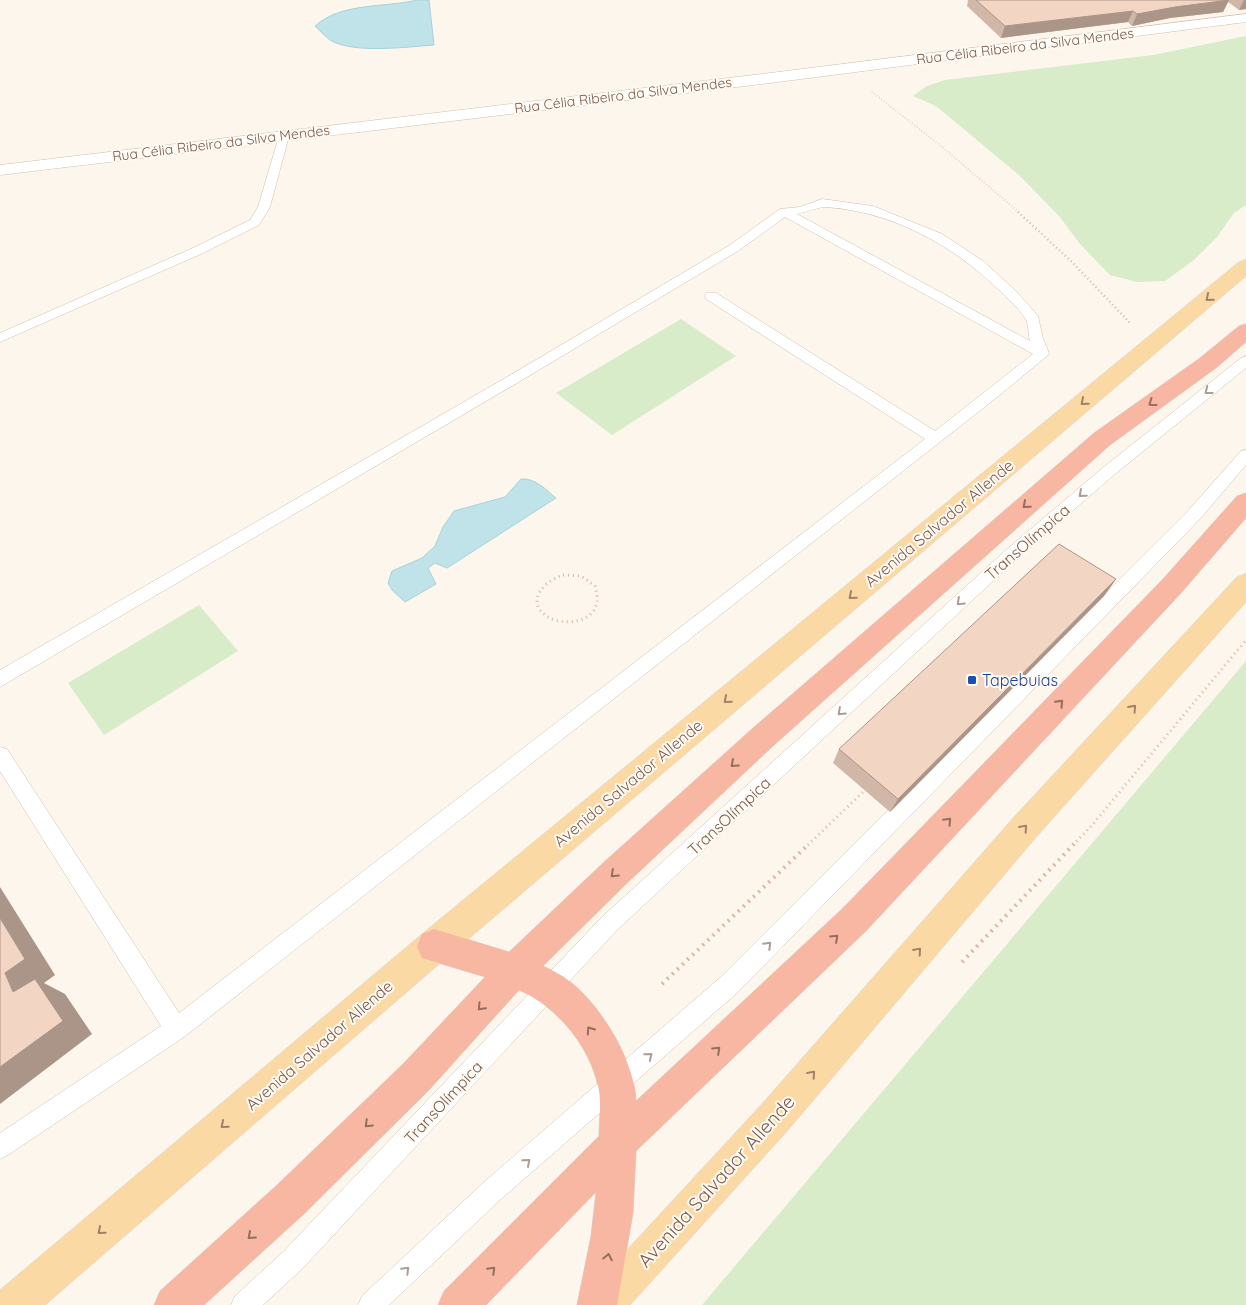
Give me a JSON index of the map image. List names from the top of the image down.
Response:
{
  "streets": {
    "main road": ["Avenida Salvador Allende"],
    "street": ["Rua Célia Ribeiro da Silva Mendes"],
    "lane": ["TransOlímpica"]
  },
  "places": {
    "transit": ["Tapebuias"]
  }
}
